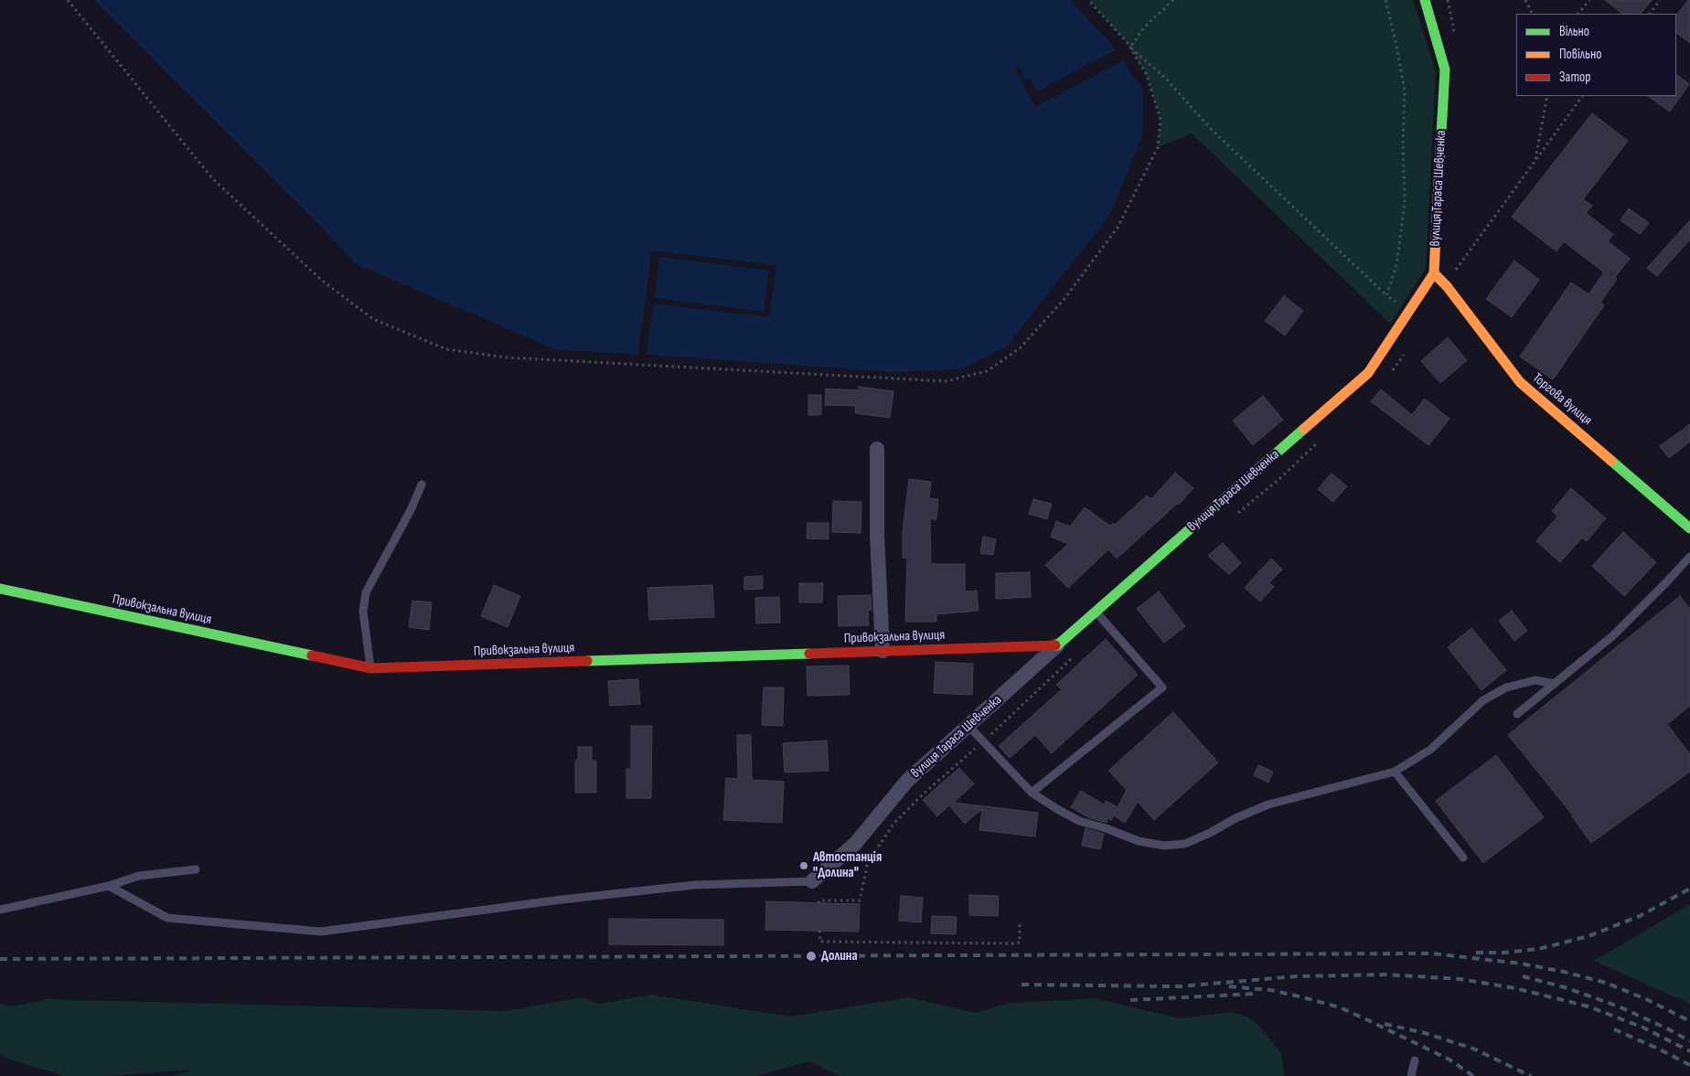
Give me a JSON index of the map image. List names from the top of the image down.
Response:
{
  "streets": {
    "street": ["вулиця Тараса Шевченка", "Торгова вулиця", "Привокзальна вулиця"]
  },
  "crossings": [
    ["вулиця Тараса Шевченка", "Торгова вулиця"],
    ["вулиця Тараса Шевченка", "Привокзальна вулиця"]
  ],
  "places": ["Автостанція \"Долина\"", "Долина"],
  "legend": ["Вільно", "Повільно", "Затор"]
}
